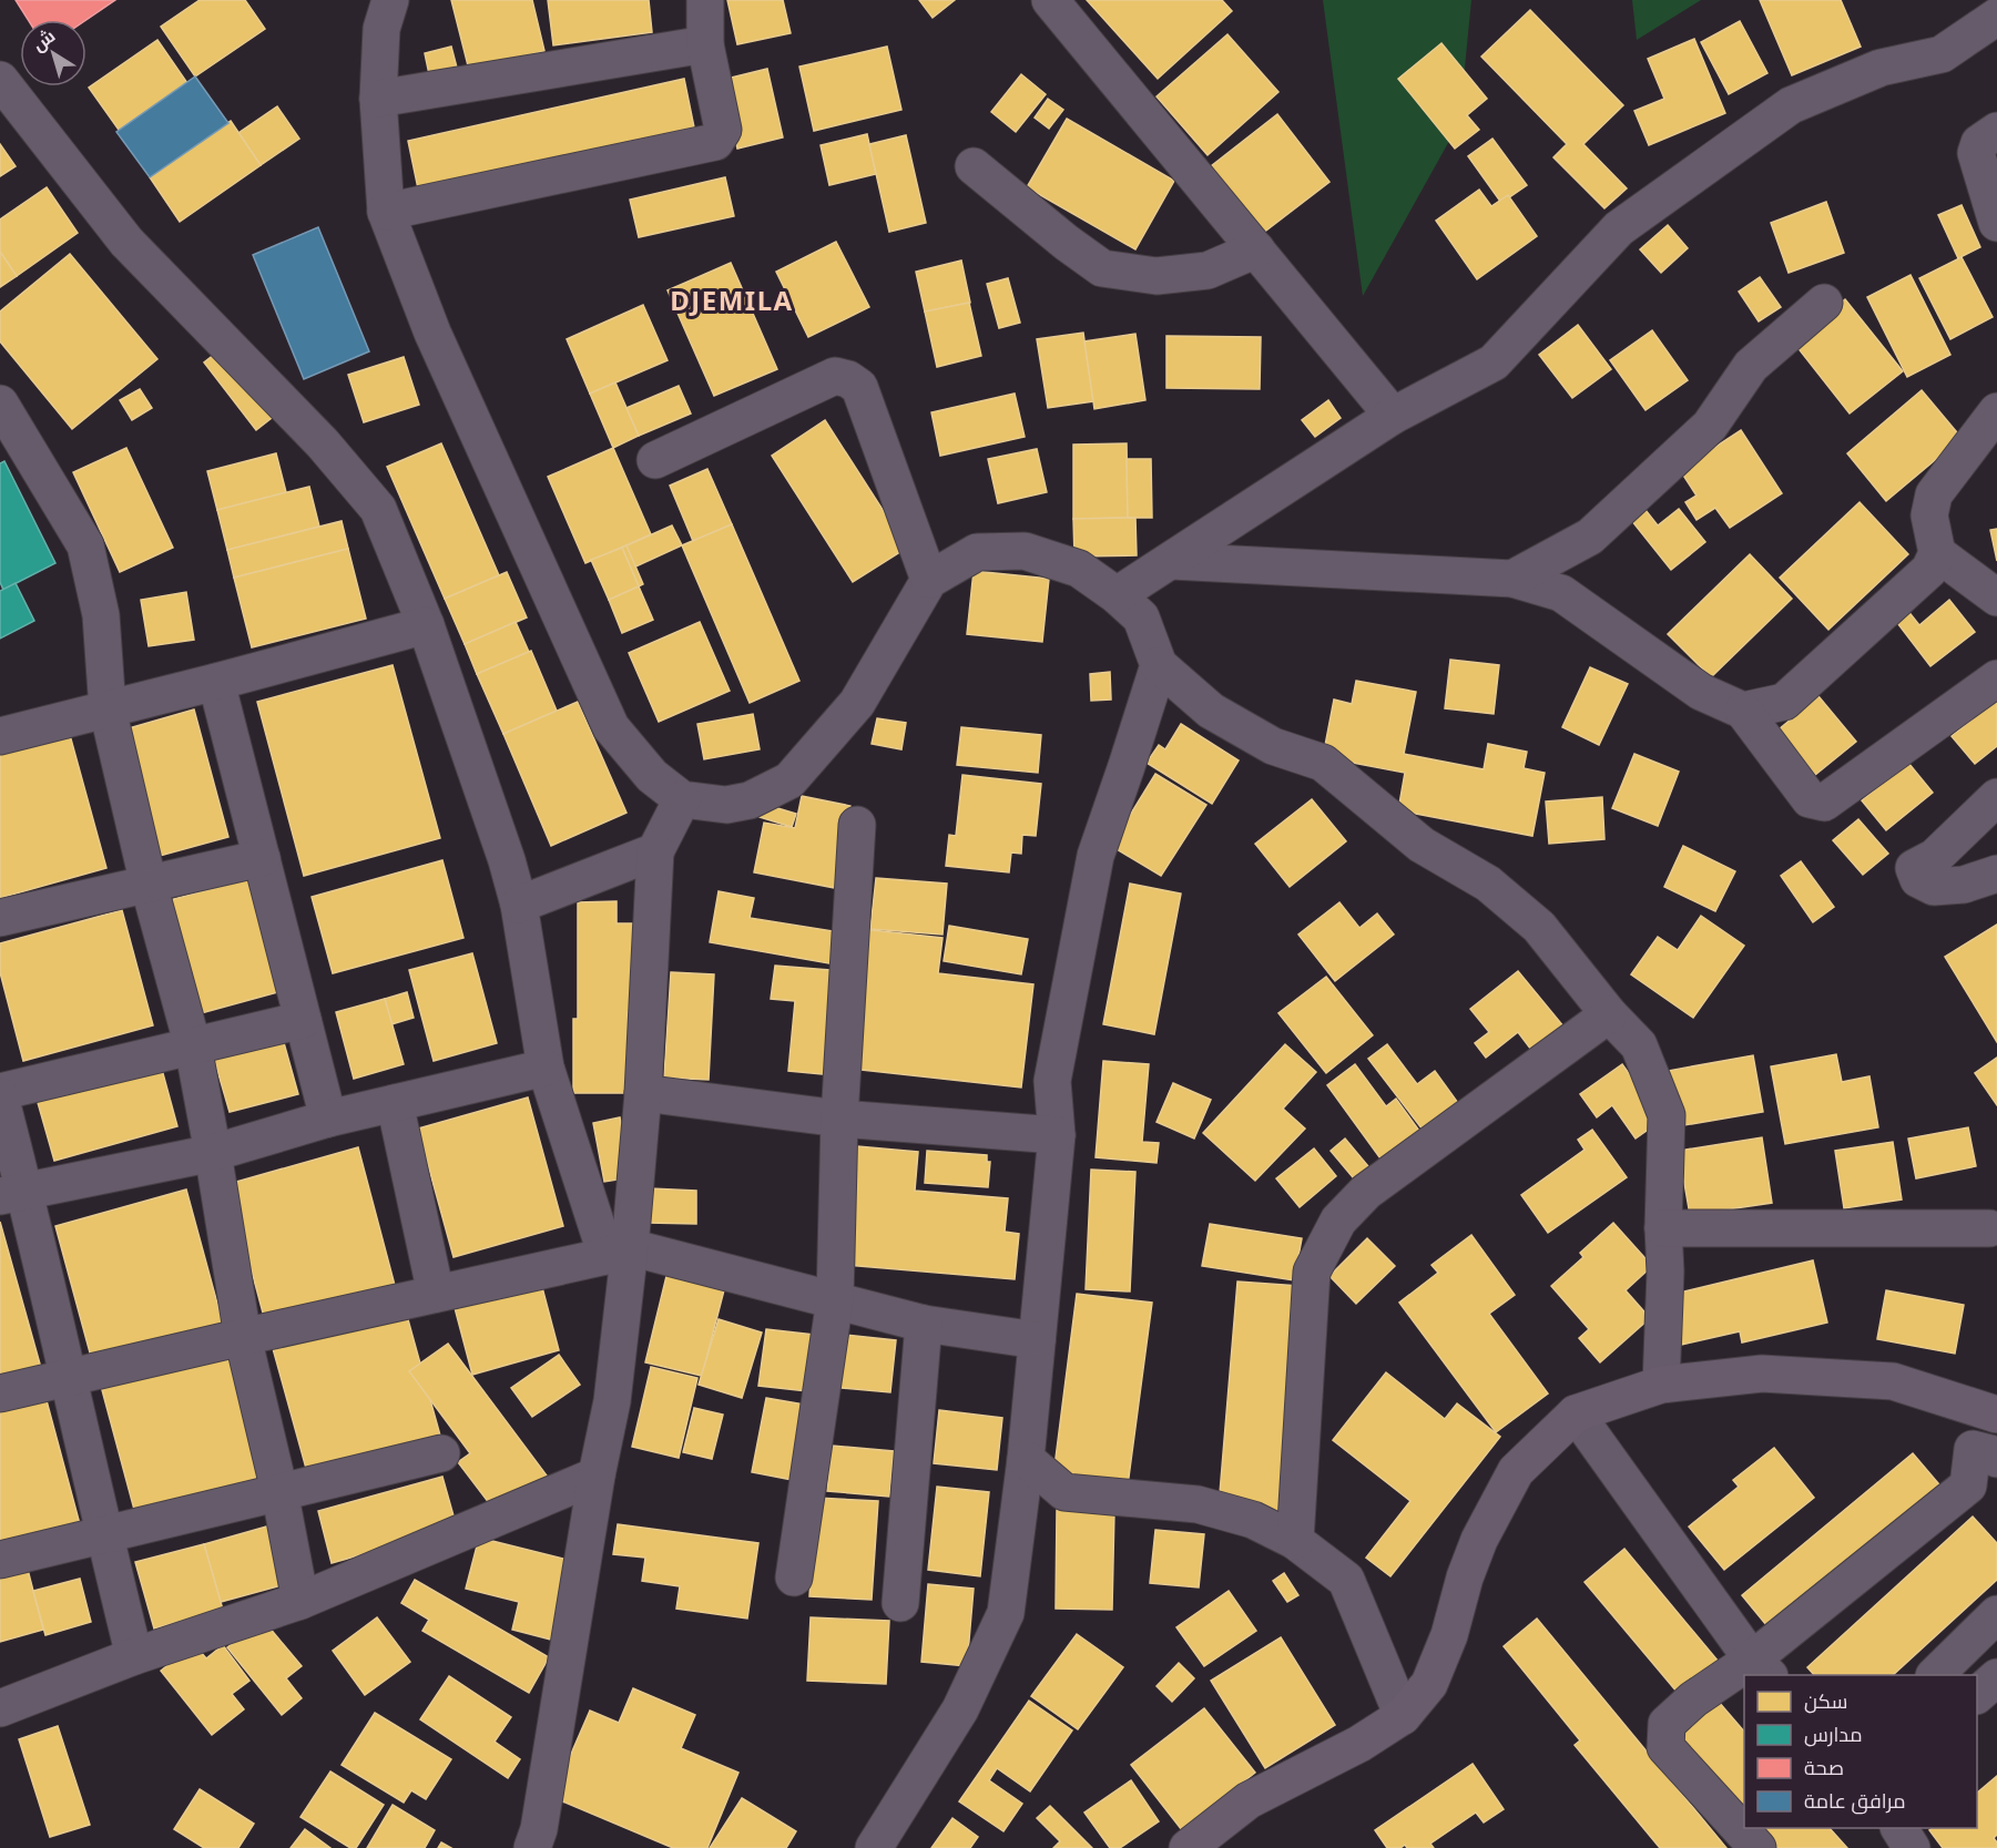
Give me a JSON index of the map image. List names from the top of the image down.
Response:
{
  "districts": ["DJEMILA"],
  "legend": [
    "سكن",
    "مدارس",
    "صحة",
    "مرافق عامة"
  ],
  "north": "top left"
}
